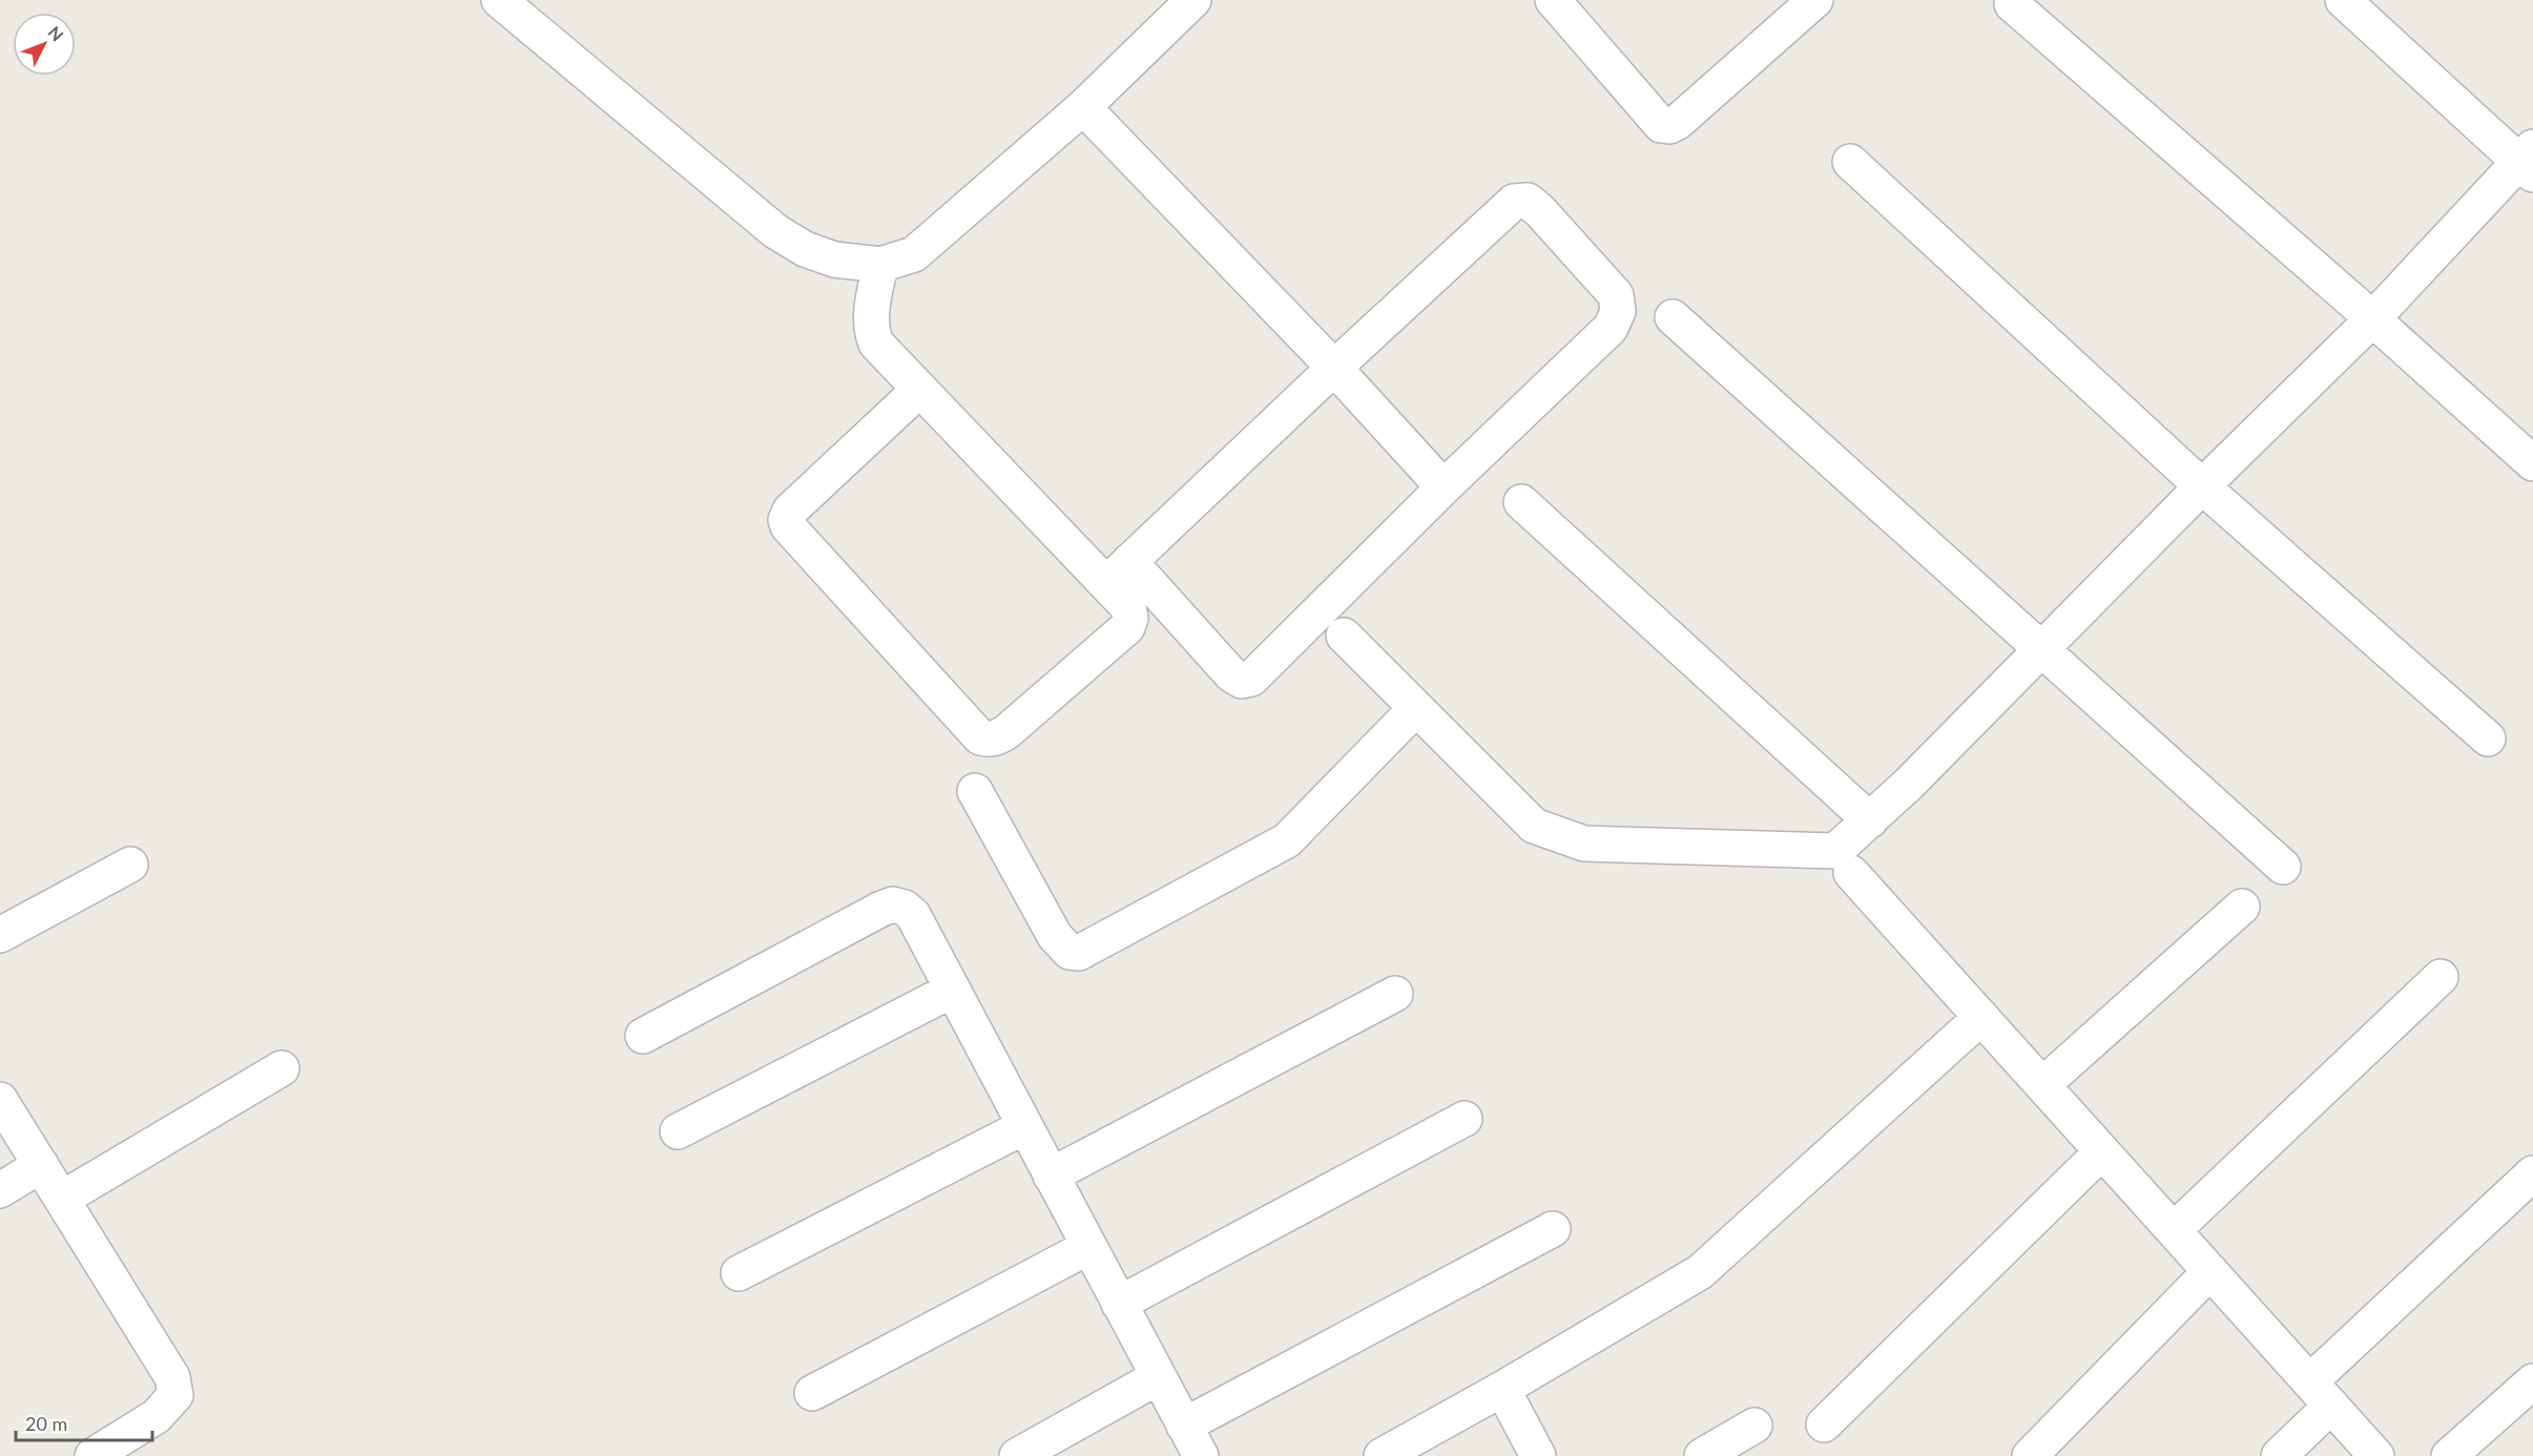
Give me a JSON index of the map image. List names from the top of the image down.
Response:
{
  "scale_bar": "20 m",
  "north": "top right"
}
